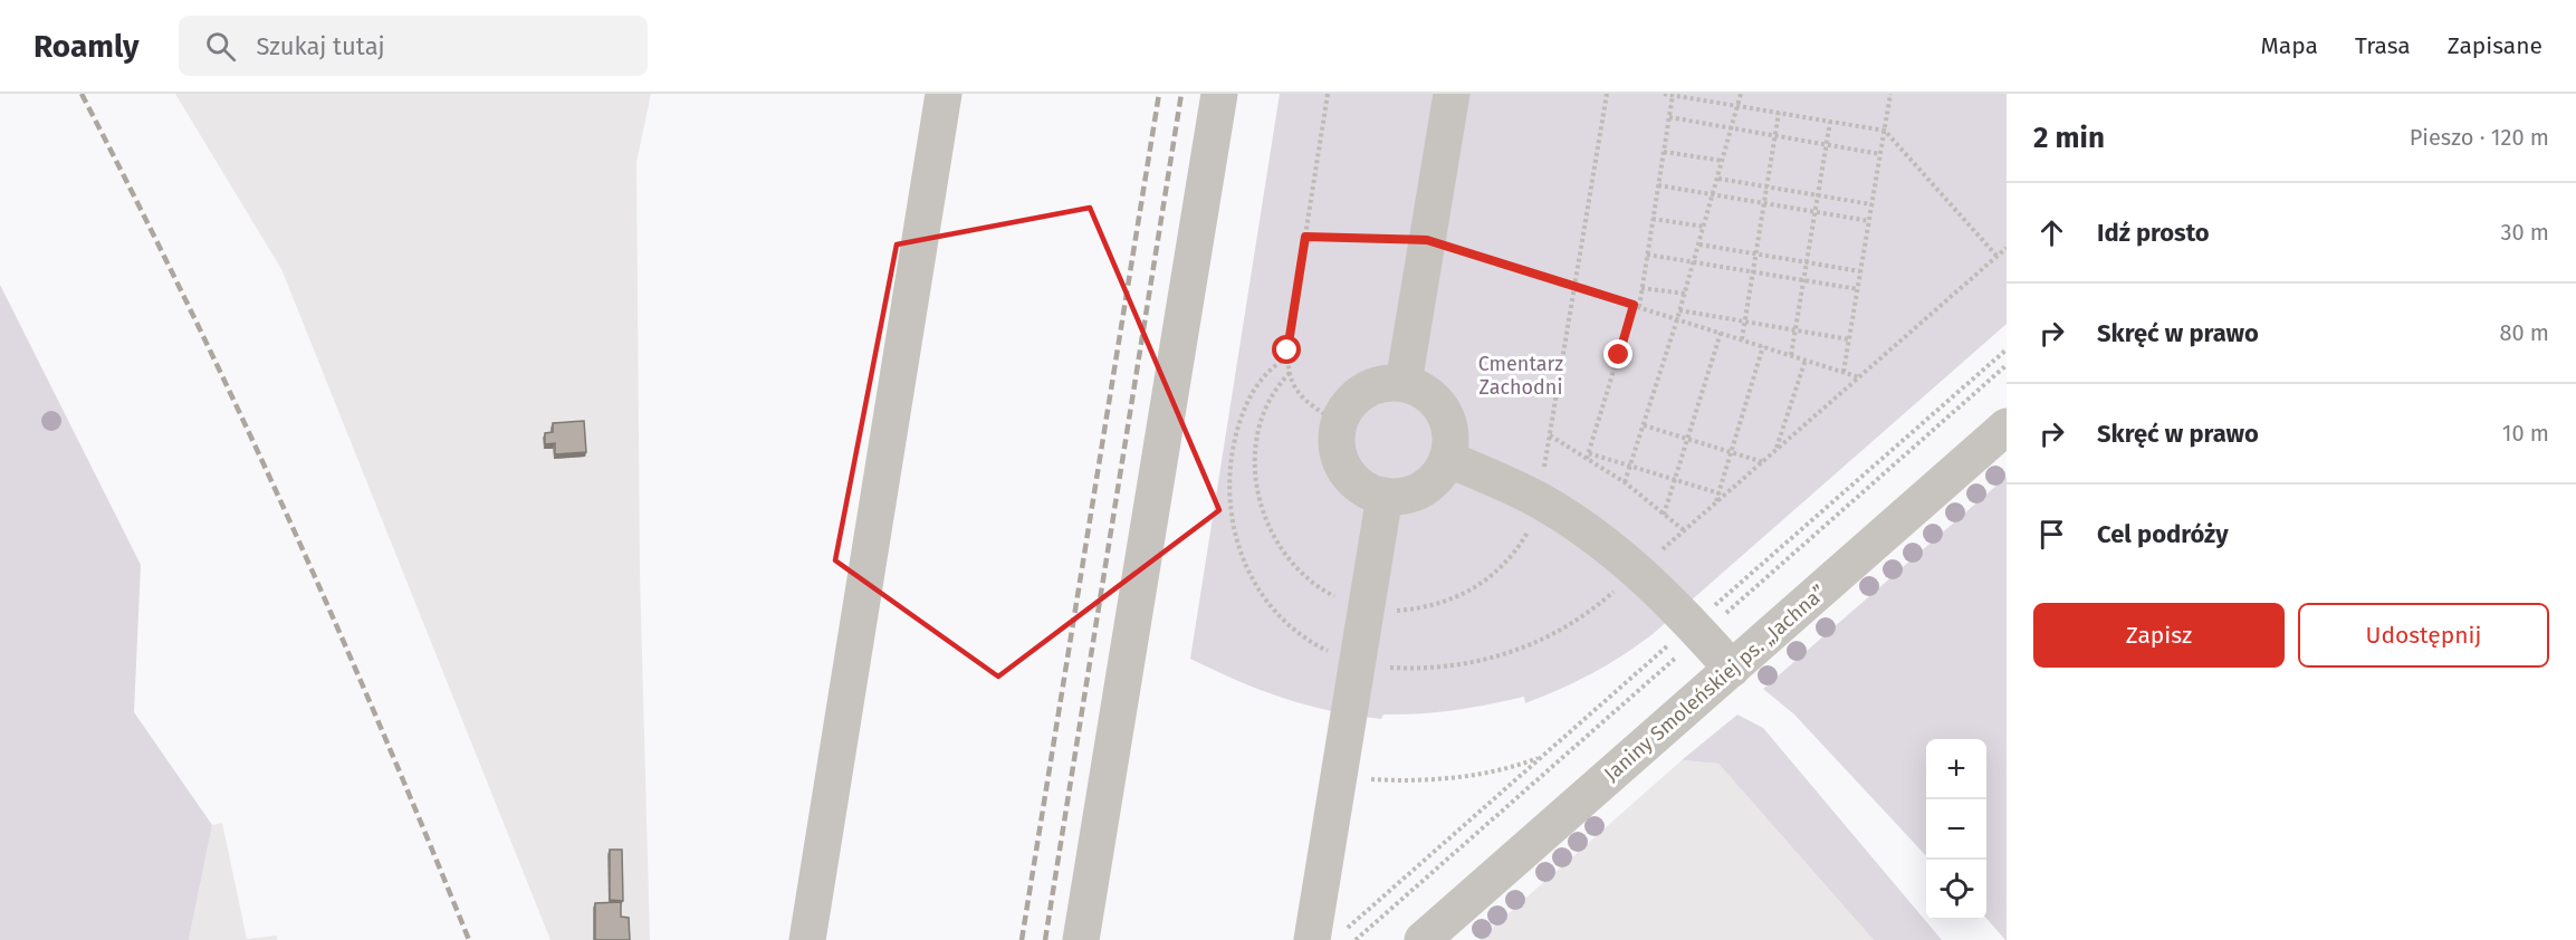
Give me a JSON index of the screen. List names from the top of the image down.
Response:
{
  "streets": {
    "street": ["Janiny Smoleńskiej ps. „Jachna”"]
  },
  "parks": ["Cmentarz Zachodni"],
  "page": {
    "header": "Roamly",
    "search": "Szukaj tutaj",
    "nav": ["Mapa", "Trasa", "Zapisane"],
    "heading": ["2 min", "Pieszo · 120 m"],
    "list": [
      ["Idź prosto", "30 m"],
      ["Skręć w prawo", "80 m"],
      ["Skręć w prawo", "10 m"],
      "Cel podróży"
    ],
    "buttons": ["Zapisz", "Udostępnij"],
    "map_buttons": ["+", "−"]
  }
}
